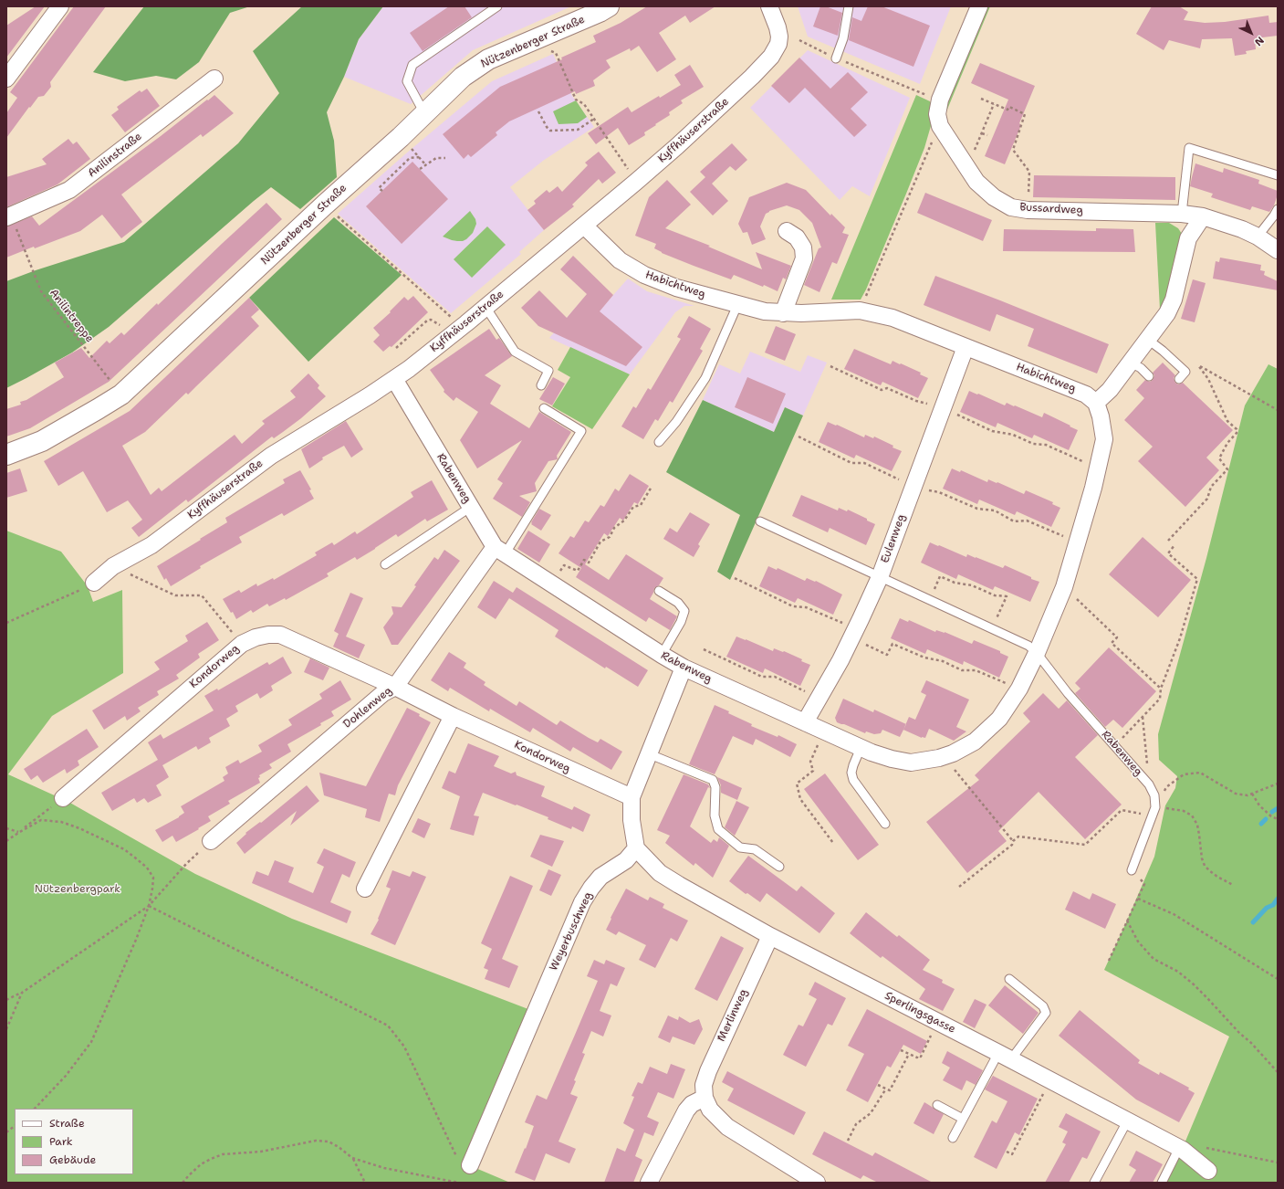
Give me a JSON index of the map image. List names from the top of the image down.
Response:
{
  "streets": {
    "street": [
      "Nützenberger Straße",
      "Kyffhäuserstraße",
      "Anilinstraße",
      "Bussardweg",
      "Habichtweg",
      "Rabenweg",
      "Eulenweg",
      "Kondorweg",
      "Dohlenweg",
      "Weyerbuschweg",
      "Sperlingsgasse",
      "Merlinweg"
    ],
    "path": ["Anilintreppe"]
  },
  "crossings": [
    ["Kyffhäuserstraße", "Habichtweg"],
    ["Kyffhäuserstraße", "Rabenweg"],
    ["Anilinstraße", "Anilintreppe"],
    ["Habichtweg", "Rabenweg"],
    ["Habichtweg", "Eulenweg"],
    ["Rabenweg", "Eulenweg"],
    ["Rabenweg", "Dohlenweg"],
    ["Kondorweg", "Dohlenweg"],
    ["Weyerbuschweg", "Sperlingsgasse"],
    ["Sperlingsgasse", "Merlinweg"]
  ],
  "parks": ["Nützenbergpark"],
  "legend": ["Straße", "Park", "Gebäude"],
  "north": "bottom right"
}
